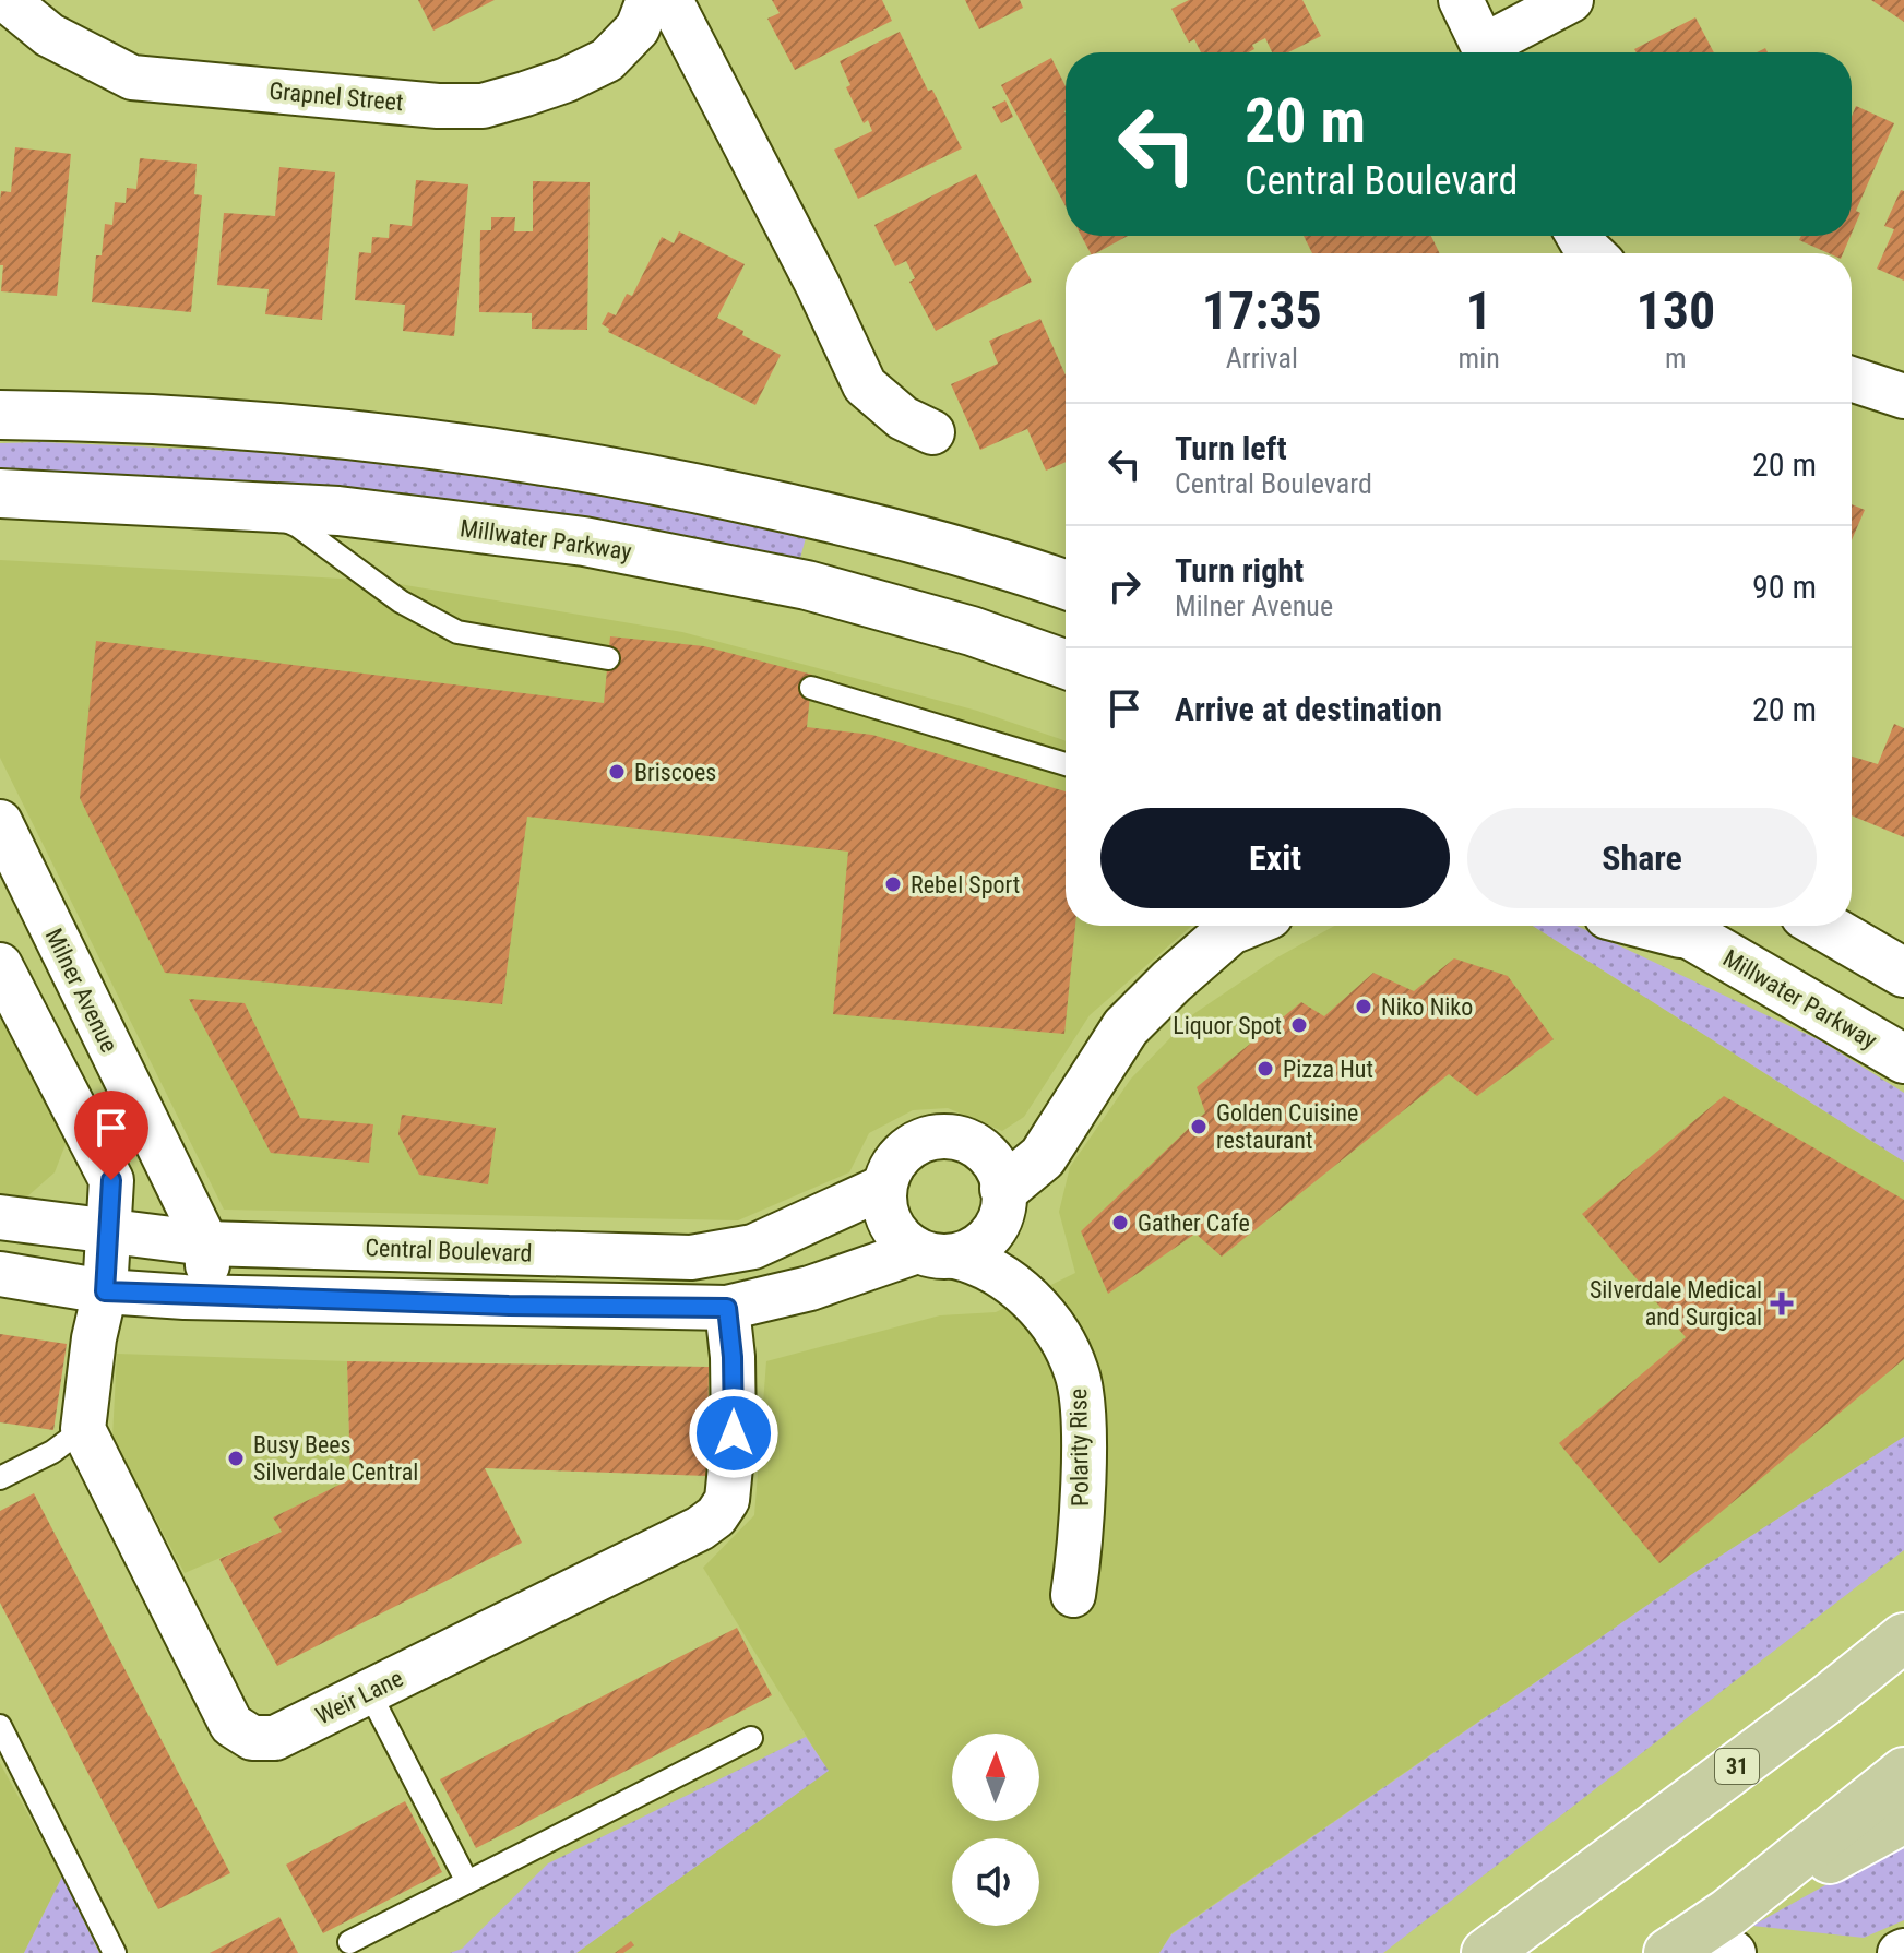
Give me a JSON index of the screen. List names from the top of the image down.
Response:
{
  "streets": {
    "main road": ["Millwater Parkway", "31"],
    "street": [
      "Grapnel Street",
      "Milner Avenue",
      "Central Boulevard",
      "Polarity Rise",
      "Weir Lane"
    ]
  },
  "crossings": [
    ["Milner Avenue", "Central Boulevard"],
    ["Central Boulevard", "Polarity Rise"]
  ],
  "places": {
    "other": [
      "Briscoes",
      "Rebel Sport",
      "Niko Niko",
      "Liquor Spot",
      "Pizza Hut",
      "Golden Cuisine restaurant",
      "Gather Cafe",
      "Busy Bees Silverdale Central"
    ],
    "health": ["Silverdale Medical and Surgical"]
  },
  "north": "top",
  "page": {
    "turn": ["20 m", "Central Boulevard"],
    "eta": [
      "17:35",
      "Arrival",
      "1",
      "min",
      "130",
      "m"
    ],
    "list": [
      {
        "name": "Turn left",
        "note": "Central Boulevard",
        "value": "20 m"
      },
      {
        "name": "Turn right",
        "note": "Milner Avenue",
        "value": "90 m"
      },
      {
        "name": "Arrive at destination",
        "value": "20 m"
      }
    ],
    "buttons": ["Exit", "Share"]
  }
}
